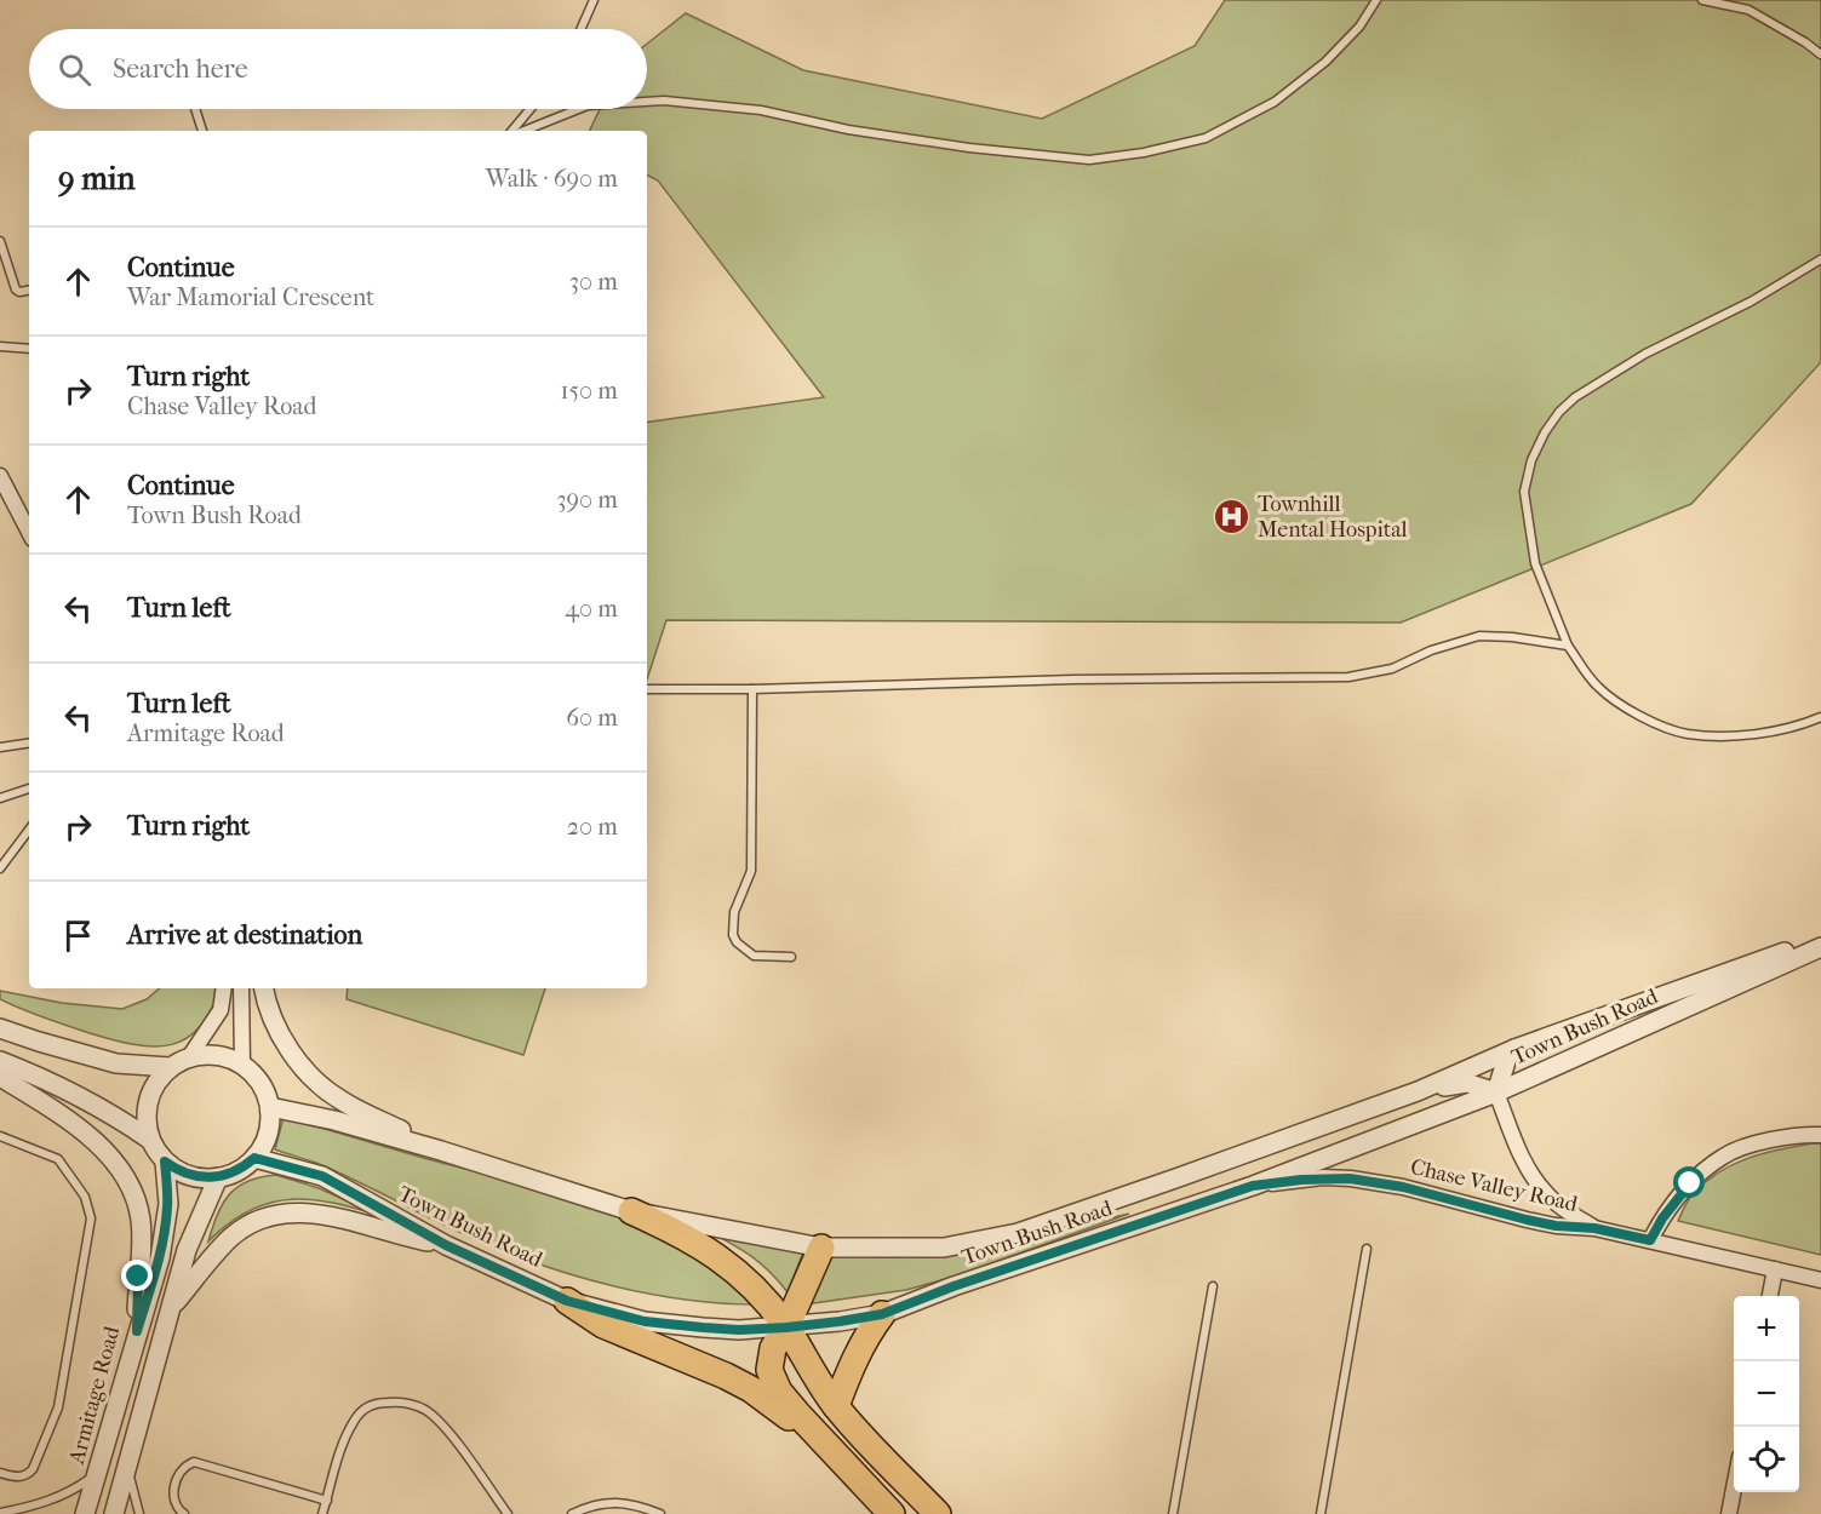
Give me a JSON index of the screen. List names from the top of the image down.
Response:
{
  "streets": {
    "street": ["Town Bush Road", "Chase Valley Road", "Armitage Road"]
  },
  "crossings": [
    ["Town Bush Road", "Chase Valley Road"],
    ["Town Bush Road", "Armitage Road"]
  ],
  "places": {
    "hospital": ["Townhill Mental Hospital"]
  },
  "page": {
    "search": "Search here",
    "heading": ["9 min", "Walk · 690 m"],
    "list": [
      ["Continue", "War Mamorial Crescent", "30 m"],
      ["Turn right", "Chase Valley Road", "150 m"],
      ["Continue", "Town Bush Road", "390 m"],
      ["Turn left", "40 m"],
      ["Turn left", "Armitage Road", "60 m"],
      ["Turn right", "20 m"],
      "Arrive at destination"
    ],
    "map_buttons": ["+", "−"]
  }
}
